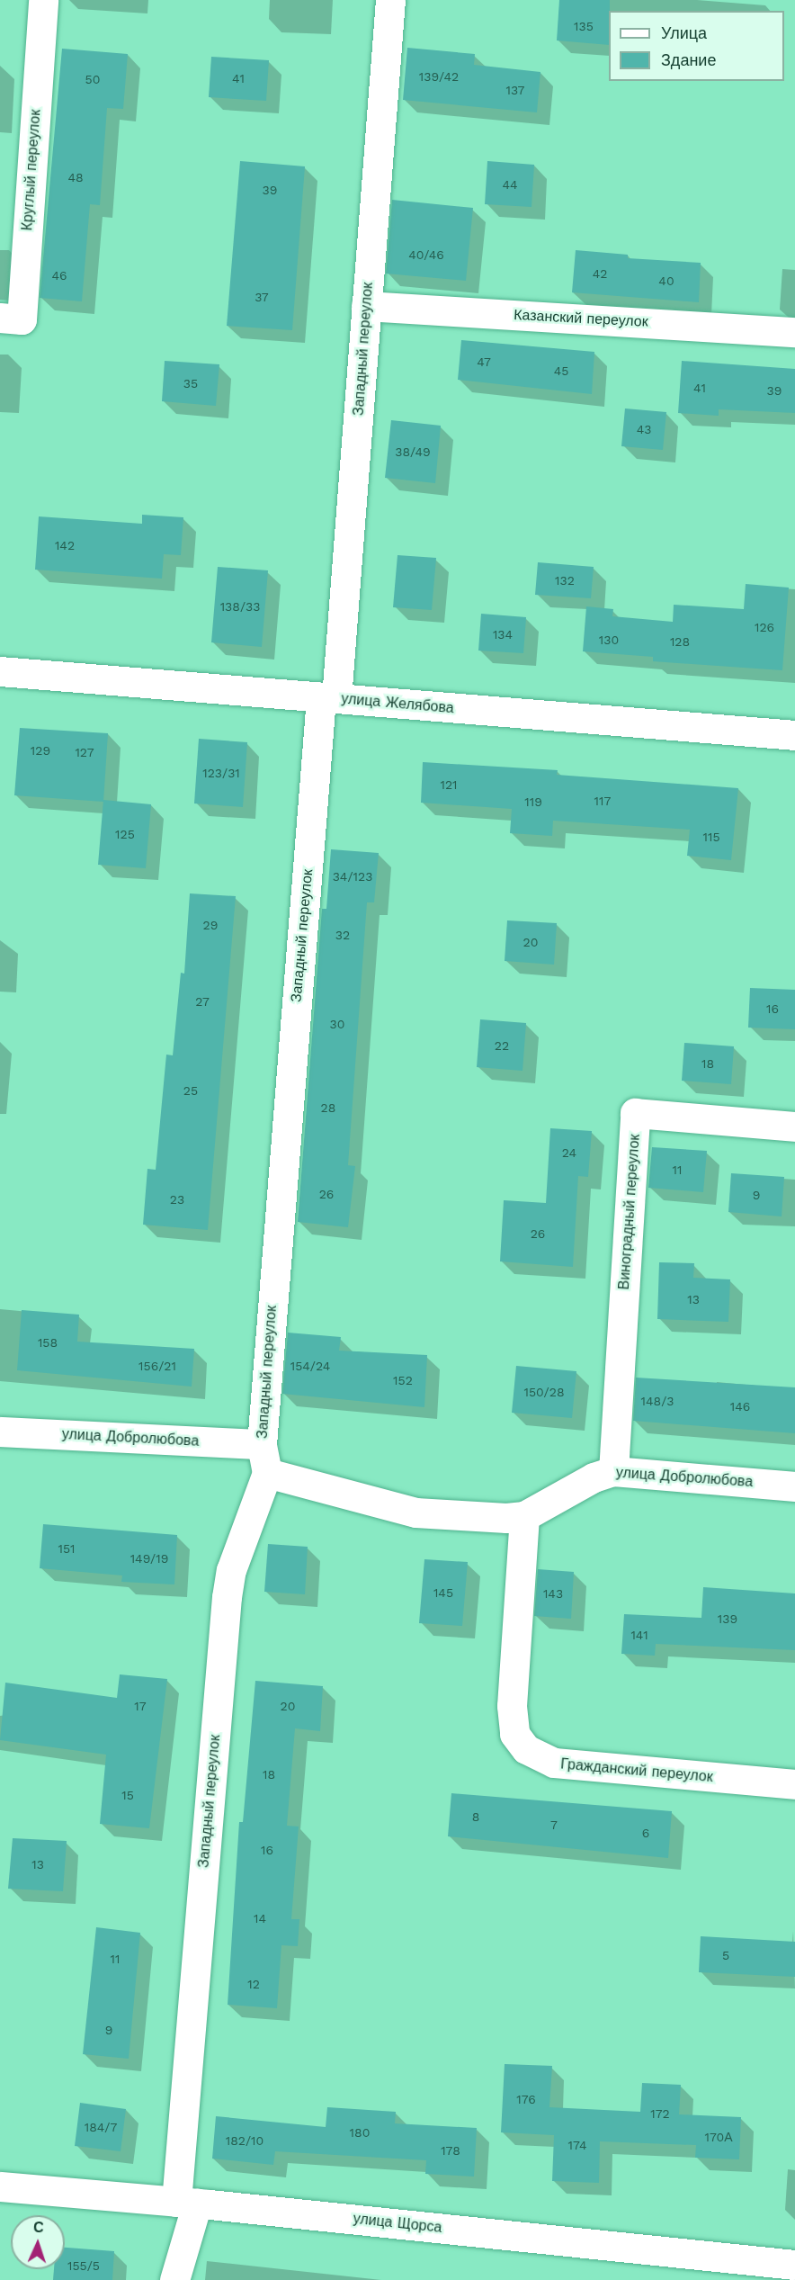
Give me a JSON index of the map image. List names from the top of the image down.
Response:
{
  "streets": {
    "street": [
      "Круглый переулок",
      "Казанский переулок",
      "Западный переулок",
      "улица Желябова",
      "Виноградный переулок",
      "улица Добролюбова",
      "Гражданский переулок",
      "улица Щорса"
    ]
  },
  "crossings": [
    ["Казанский переулок", "Западный переулок"],
    ["Западный переулок", "улица Желябова"],
    ["Западный переулок", "улица Добролюбова"],
    ["Западный переулок", "улица Щорса"],
    ["Виноградный переулок", "улица Добролюбова"],
    ["улица Добролюбова", "Гражданский переулок"]
  ],
  "house_numbers": [
    "135",
    "139/42",
    "41",
    "50",
    "137",
    "48",
    "44",
    "39",
    "40/46",
    "42",
    "46",
    "40",
    "37",
    "47",
    "45",
    "35",
    "41",
    "39",
    "43",
    "38/49",
    "142",
    "132",
    "138/33",
    "126",
    "134",
    "130",
    "128",
    "129",
    "127",
    "123/31",
    "121",
    "117",
    "119",
    "125",
    "115",
    "34/123",
    "29",
    "32",
    "20",
    "27",
    "16",
    "30",
    "22",
    "18",
    "25",
    "28",
    "24",
    "11",
    "26",
    "9",
    "23",
    "26",
    "13",
    "158",
    "156/21",
    "154/24",
    "152",
    "150/28",
    "148/3",
    "146",
    "151",
    "149/19",
    "145",
    "143",
    "139",
    "141",
    "17",
    "20",
    "18",
    "15",
    "8",
    "7",
    "6",
    "16",
    "13",
    "14",
    "5",
    "11",
    "12",
    "9",
    "176",
    "172",
    "184/7",
    "180",
    "170А",
    "182/10",
    "174",
    "178",
    "155/5"
  ],
  "legend": ["Улица", "Здание"],
  "north": "top"
}
